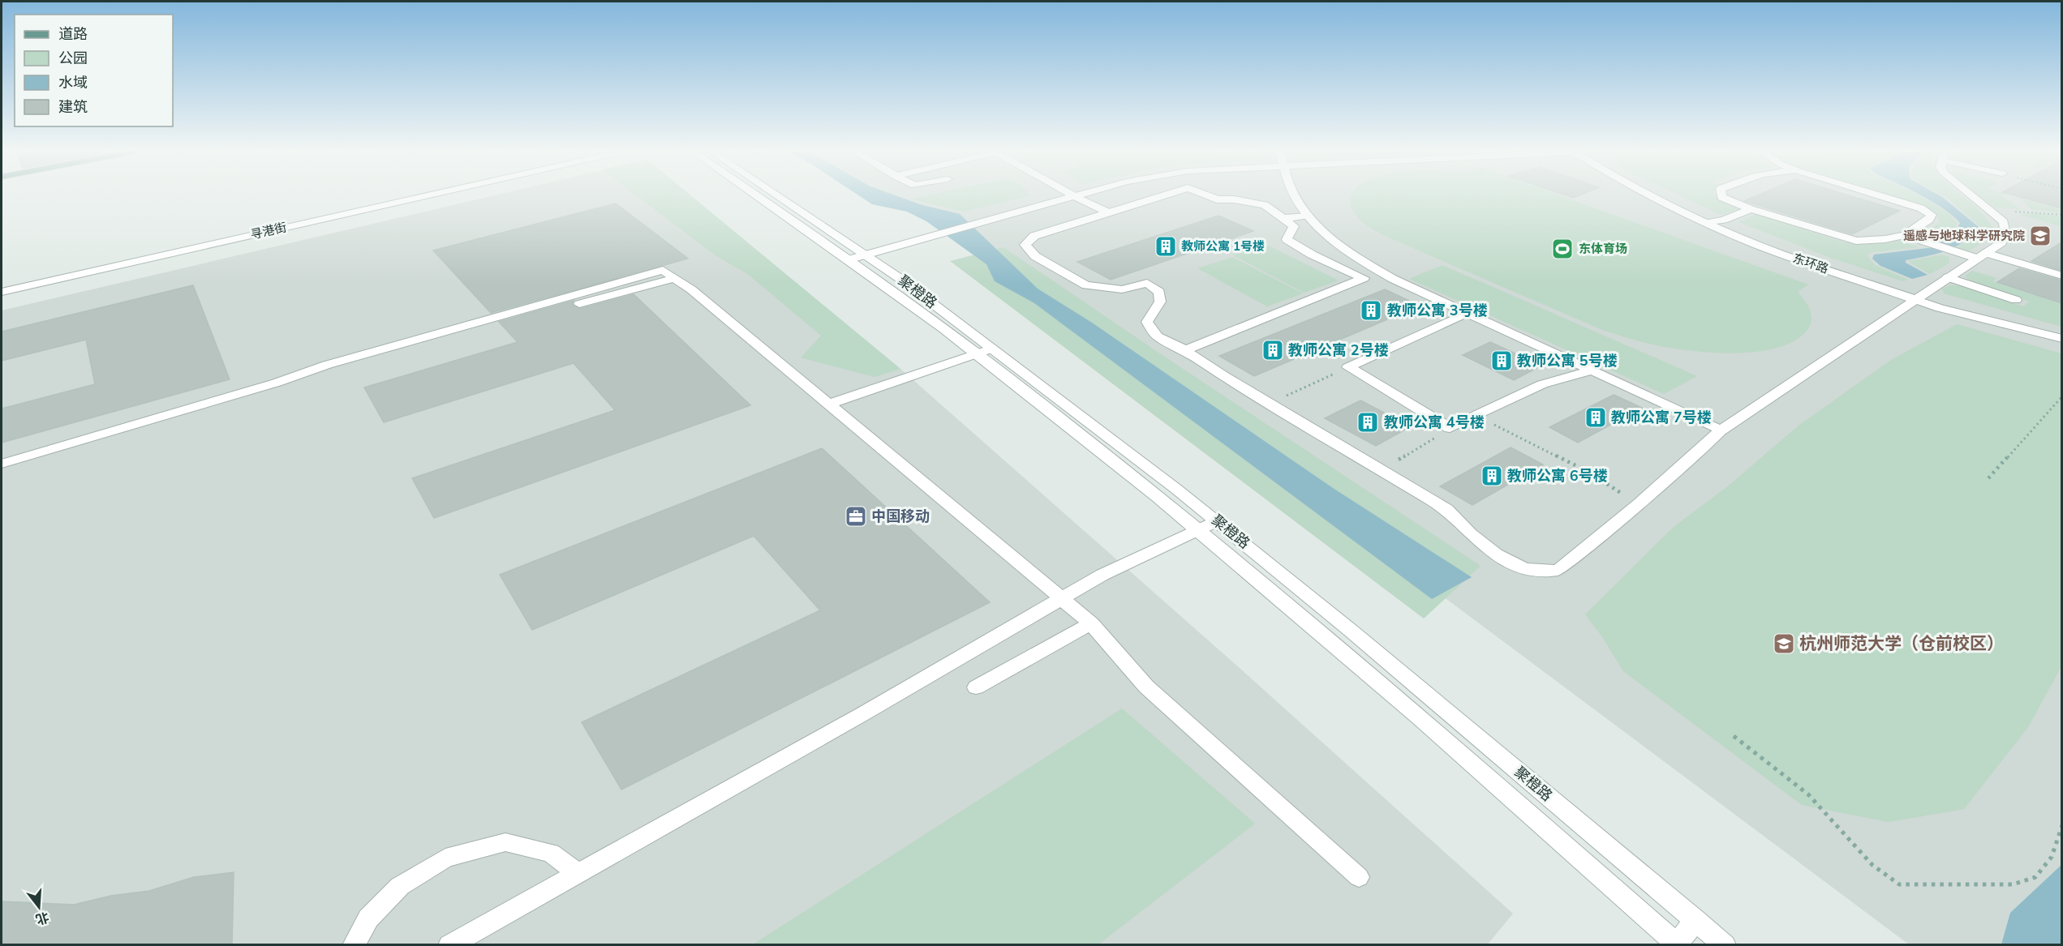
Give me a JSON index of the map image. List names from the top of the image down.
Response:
{
  "streets": {
    "street": ["寻港街", "东环路", "聚橙路"]
  },
  "places": {
    "school or university": ["遥感与地球科学研究院", "杭州师范大学（仓前校区）"],
    "building": [
      "教师公寓 1号楼",
      "教师公寓 3号楼",
      "教师公寓 2号楼",
      "教师公寓 5号楼",
      "教师公寓 7号楼",
      "教师公寓 4号楼",
      "教师公寓 6号楼"
    ],
    "sports": ["东体育场"],
    "office": ["中国移动"]
  },
  "legend": [
    "道路",
    "公园",
    "水域",
    "建筑"
  ],
  "north": "bottom"
}
